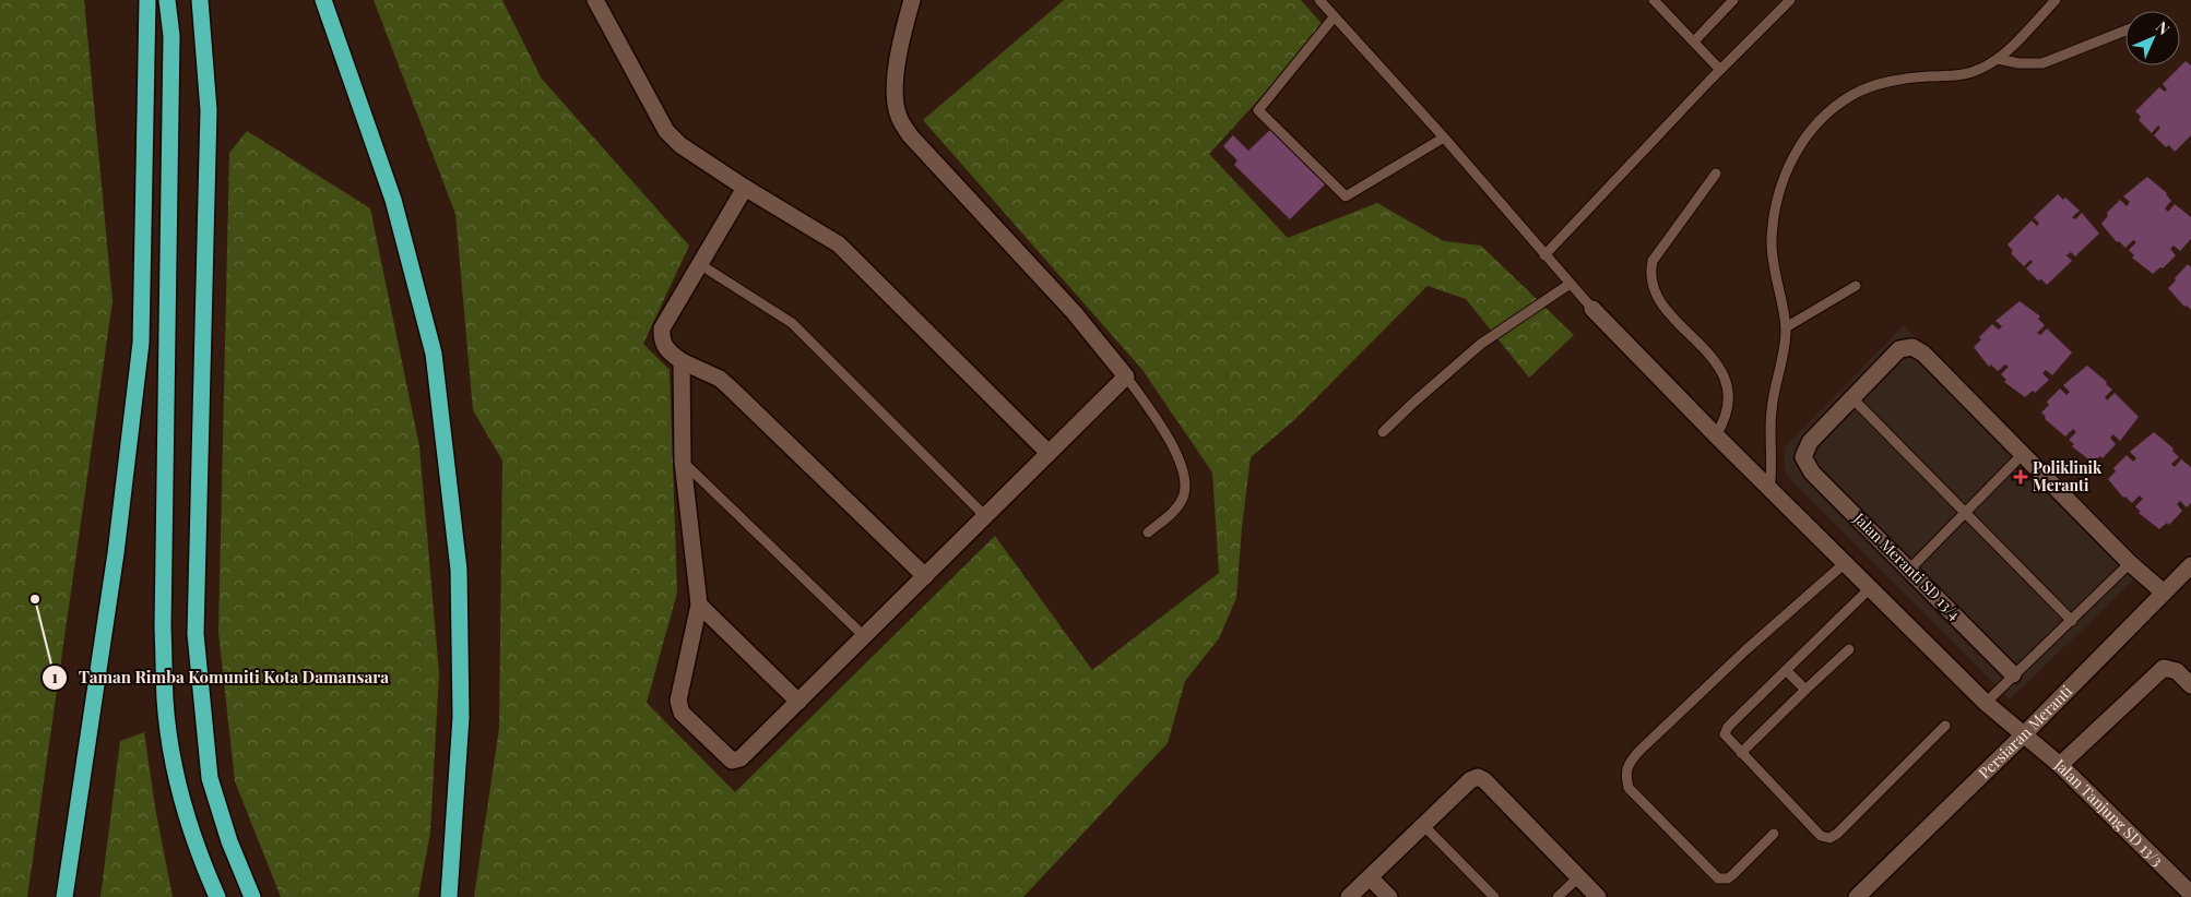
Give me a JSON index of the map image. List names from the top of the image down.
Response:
{
  "streets": {
    "street": ["Jalan Meranti SD 13/4", "Persiaran Meranti", "Jalan Tanjung SD 13/3"]
  },
  "crossings": [
    ["Persiaran Meranti", "Jalan Tanjung SD 13/3"]
  ],
  "places": {
    "health": ["Poliklinik Meranti"],
    "other": ["Taman Rimba Komuniti Kota Damansara"]
  },
  "north": "top right"
}
